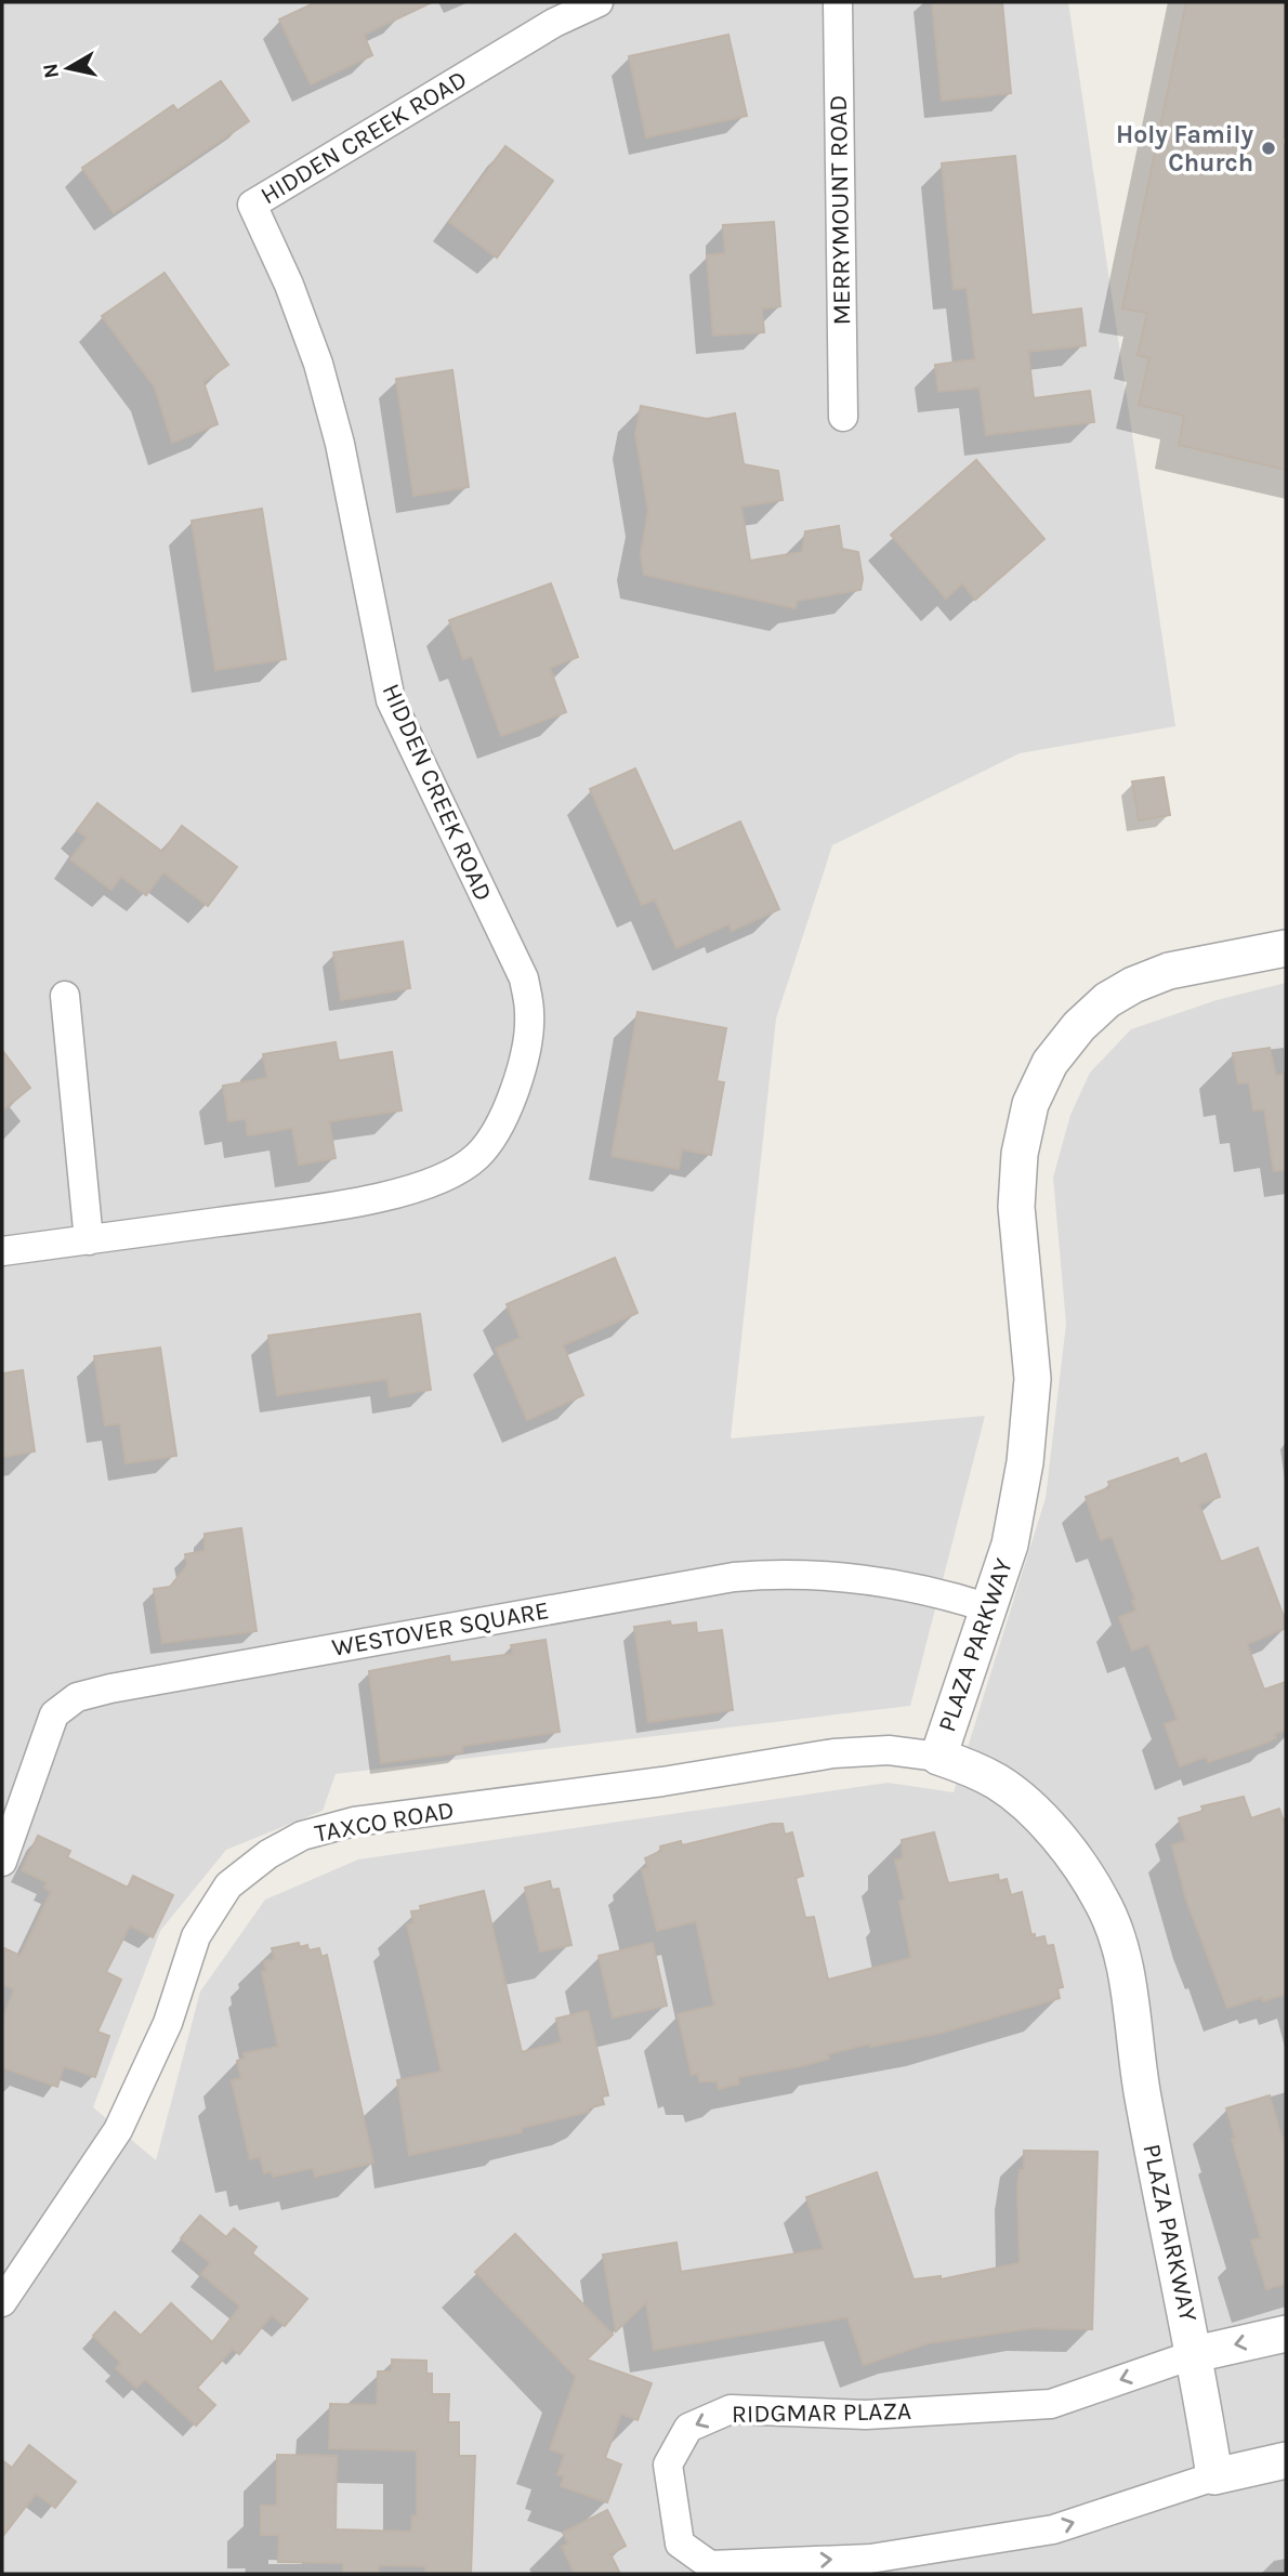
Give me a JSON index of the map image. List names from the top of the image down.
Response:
{
  "streets": {
    "street": [
      "HIDDEN CREEK ROAD",
      "MERRYMOUNT ROAD",
      "WESTOVER SQUARE",
      "PLAZA PARKWAY",
      "TAXCO ROAD",
      "RIDGMAR PLAZA"
    ]
  },
  "crossings": [
    ["WESTOVER SQUARE", "PLAZA PARKWAY"],
    ["PLAZA PARKWAY", "TAXCO ROAD"],
    ["PLAZA PARKWAY", "RIDGMAR PLAZA"]
  ],
  "places": ["Holy Family Church"],
  "north": "left"
}
